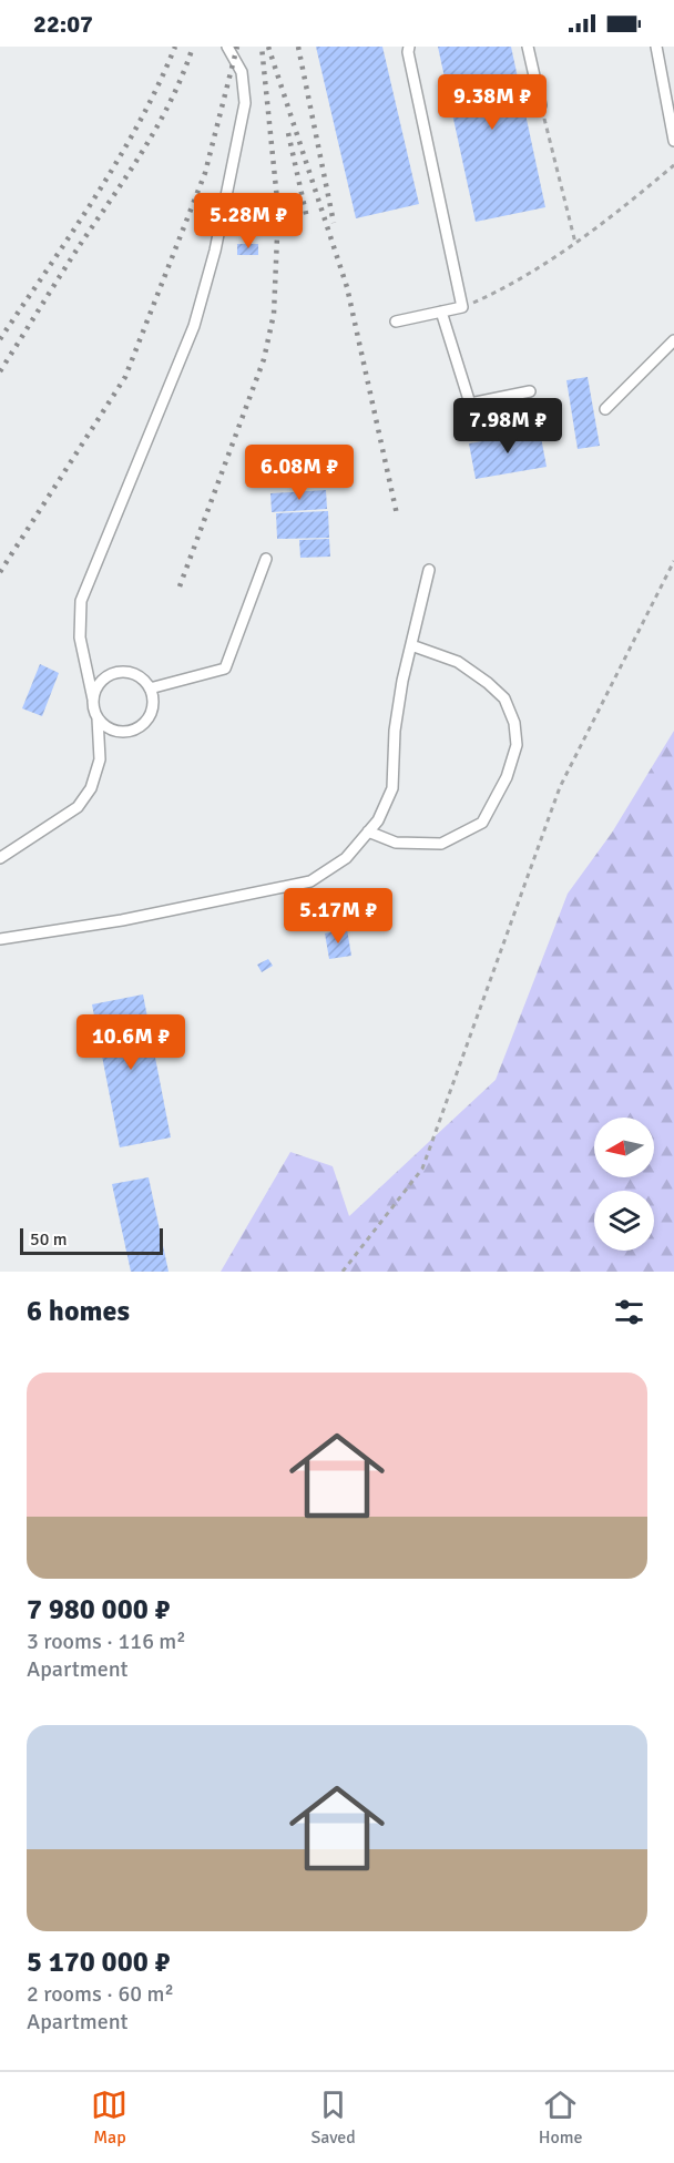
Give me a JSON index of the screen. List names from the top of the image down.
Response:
{
  "scale_bar": "50 m",
  "north": "left",
  "page": {
    "status": "22:07",
    "price": [
      "9.38M ₽",
      "5.28M ₽",
      "7.98M ₽",
      "6.08M ₽",
      "5.17M ₽",
      "10.6M ₽"
    ],
    "scale": "50 m",
    "heading": "6 homes",
    "list": [
      {
        "name": "7 980 000 ₽",
        "note": "3 rooms · 116 m² · Apartment"
      },
      {
        "name": "5 170 000 ₽",
        "note": "2 rooms · 60 m² · Apartment"
      }
    ],
    "tabs": ["Map", "Saved", "Home"]
  }
}
